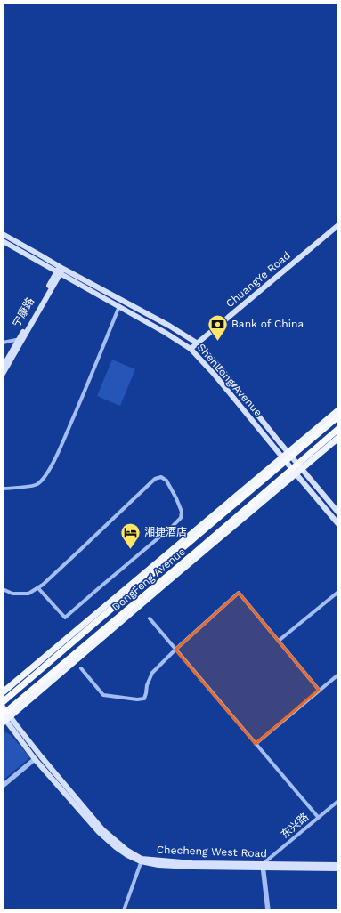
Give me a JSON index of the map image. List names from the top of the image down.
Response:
{
  "streets": {
    "highway": ["DongFeng Avenue"],
    "main road": [
      "ChuangYe Road",
      "宁康路",
      "ShenLong Avenue",
      "Checheng West Road"
    ],
    "street": ["东兴路"]
  },
  "crossings": [
    ["ChuangYe Road", "ShenLong Avenue"],
    ["宁康路", "ShenLong Avenue"],
    ["DongFeng Avenue", "Checheng West Road"],
    ["东兴路", "Checheng West Road"]
  ],
  "places": {
    "bank": ["Bank of China"],
    "hotel": ["湘捷酒店"]
  }
}
